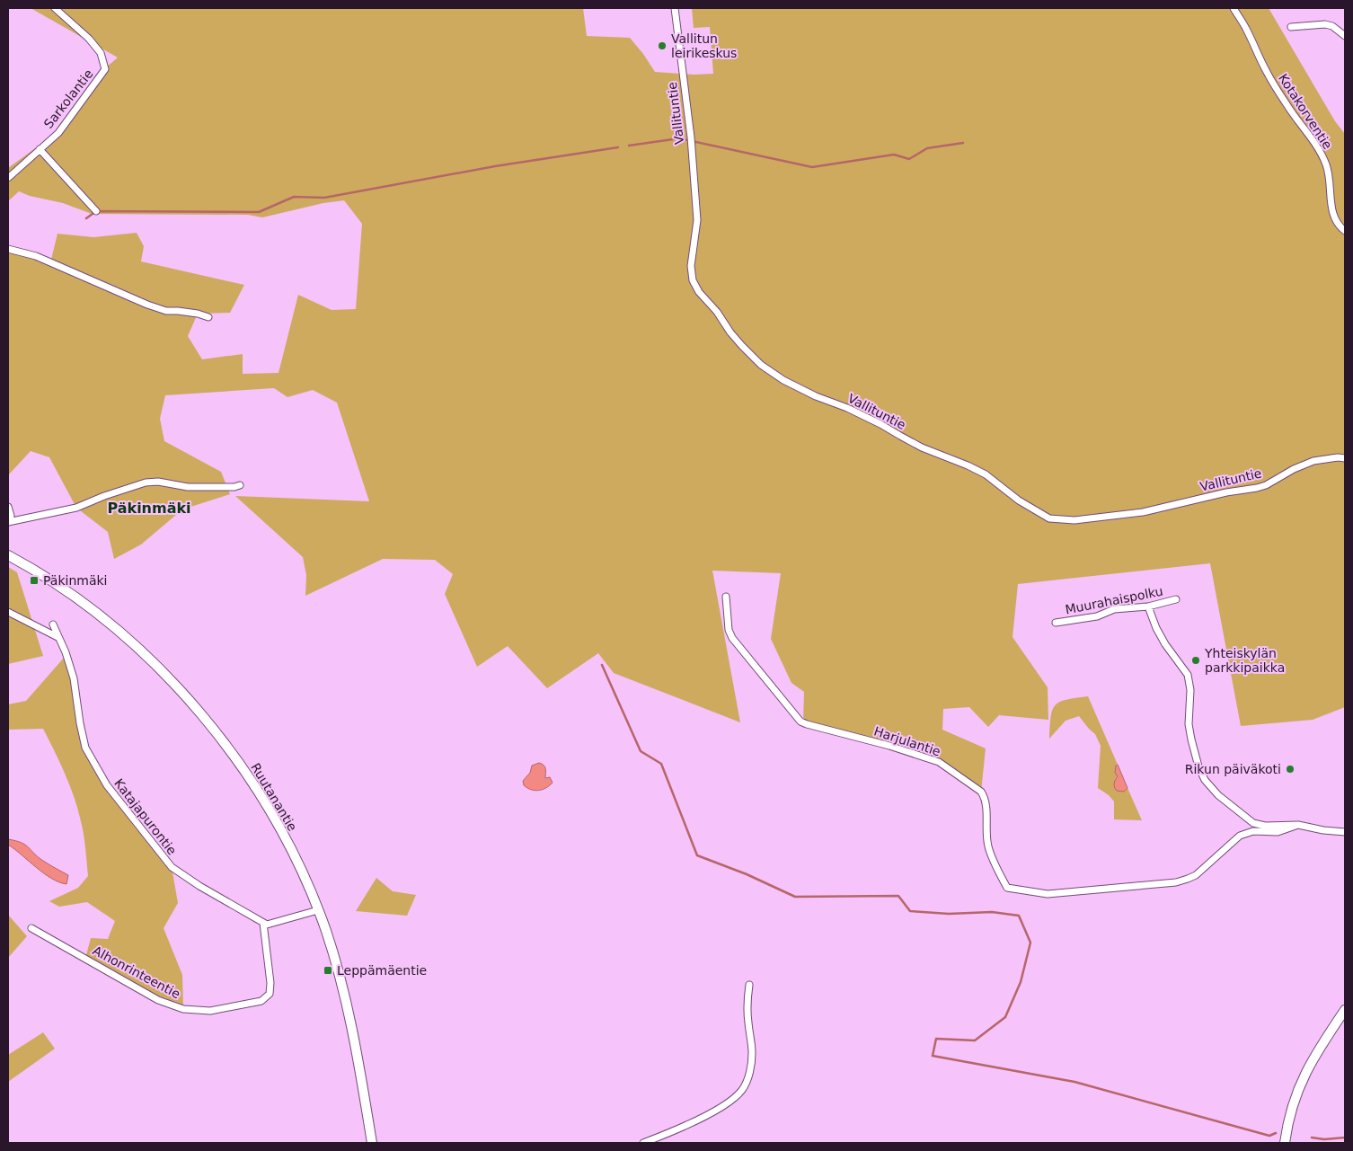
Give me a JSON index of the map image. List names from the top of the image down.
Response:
{
  "streets": {
    "street": [
      "Sarkolantie",
      "Kotakorventie",
      "Vallituntie",
      "Muurahaispolku",
      "Harjulantie",
      "Ruutanantie",
      "Katajapurontie",
      "Alhonrinteentie"
    ]
  },
  "crossings": [
    ["Katajapurontie", "Alhonrinteentie"]
  ],
  "districts": ["Päkinmäki"],
  "places": {
    "other": ["Vallitun leirikeskus", "Yhteiskylän parkkipaikka", "Rikun päiväkoti"],
    "transit": ["Päkinmäki", "Leppämäentie"]
  }
}
